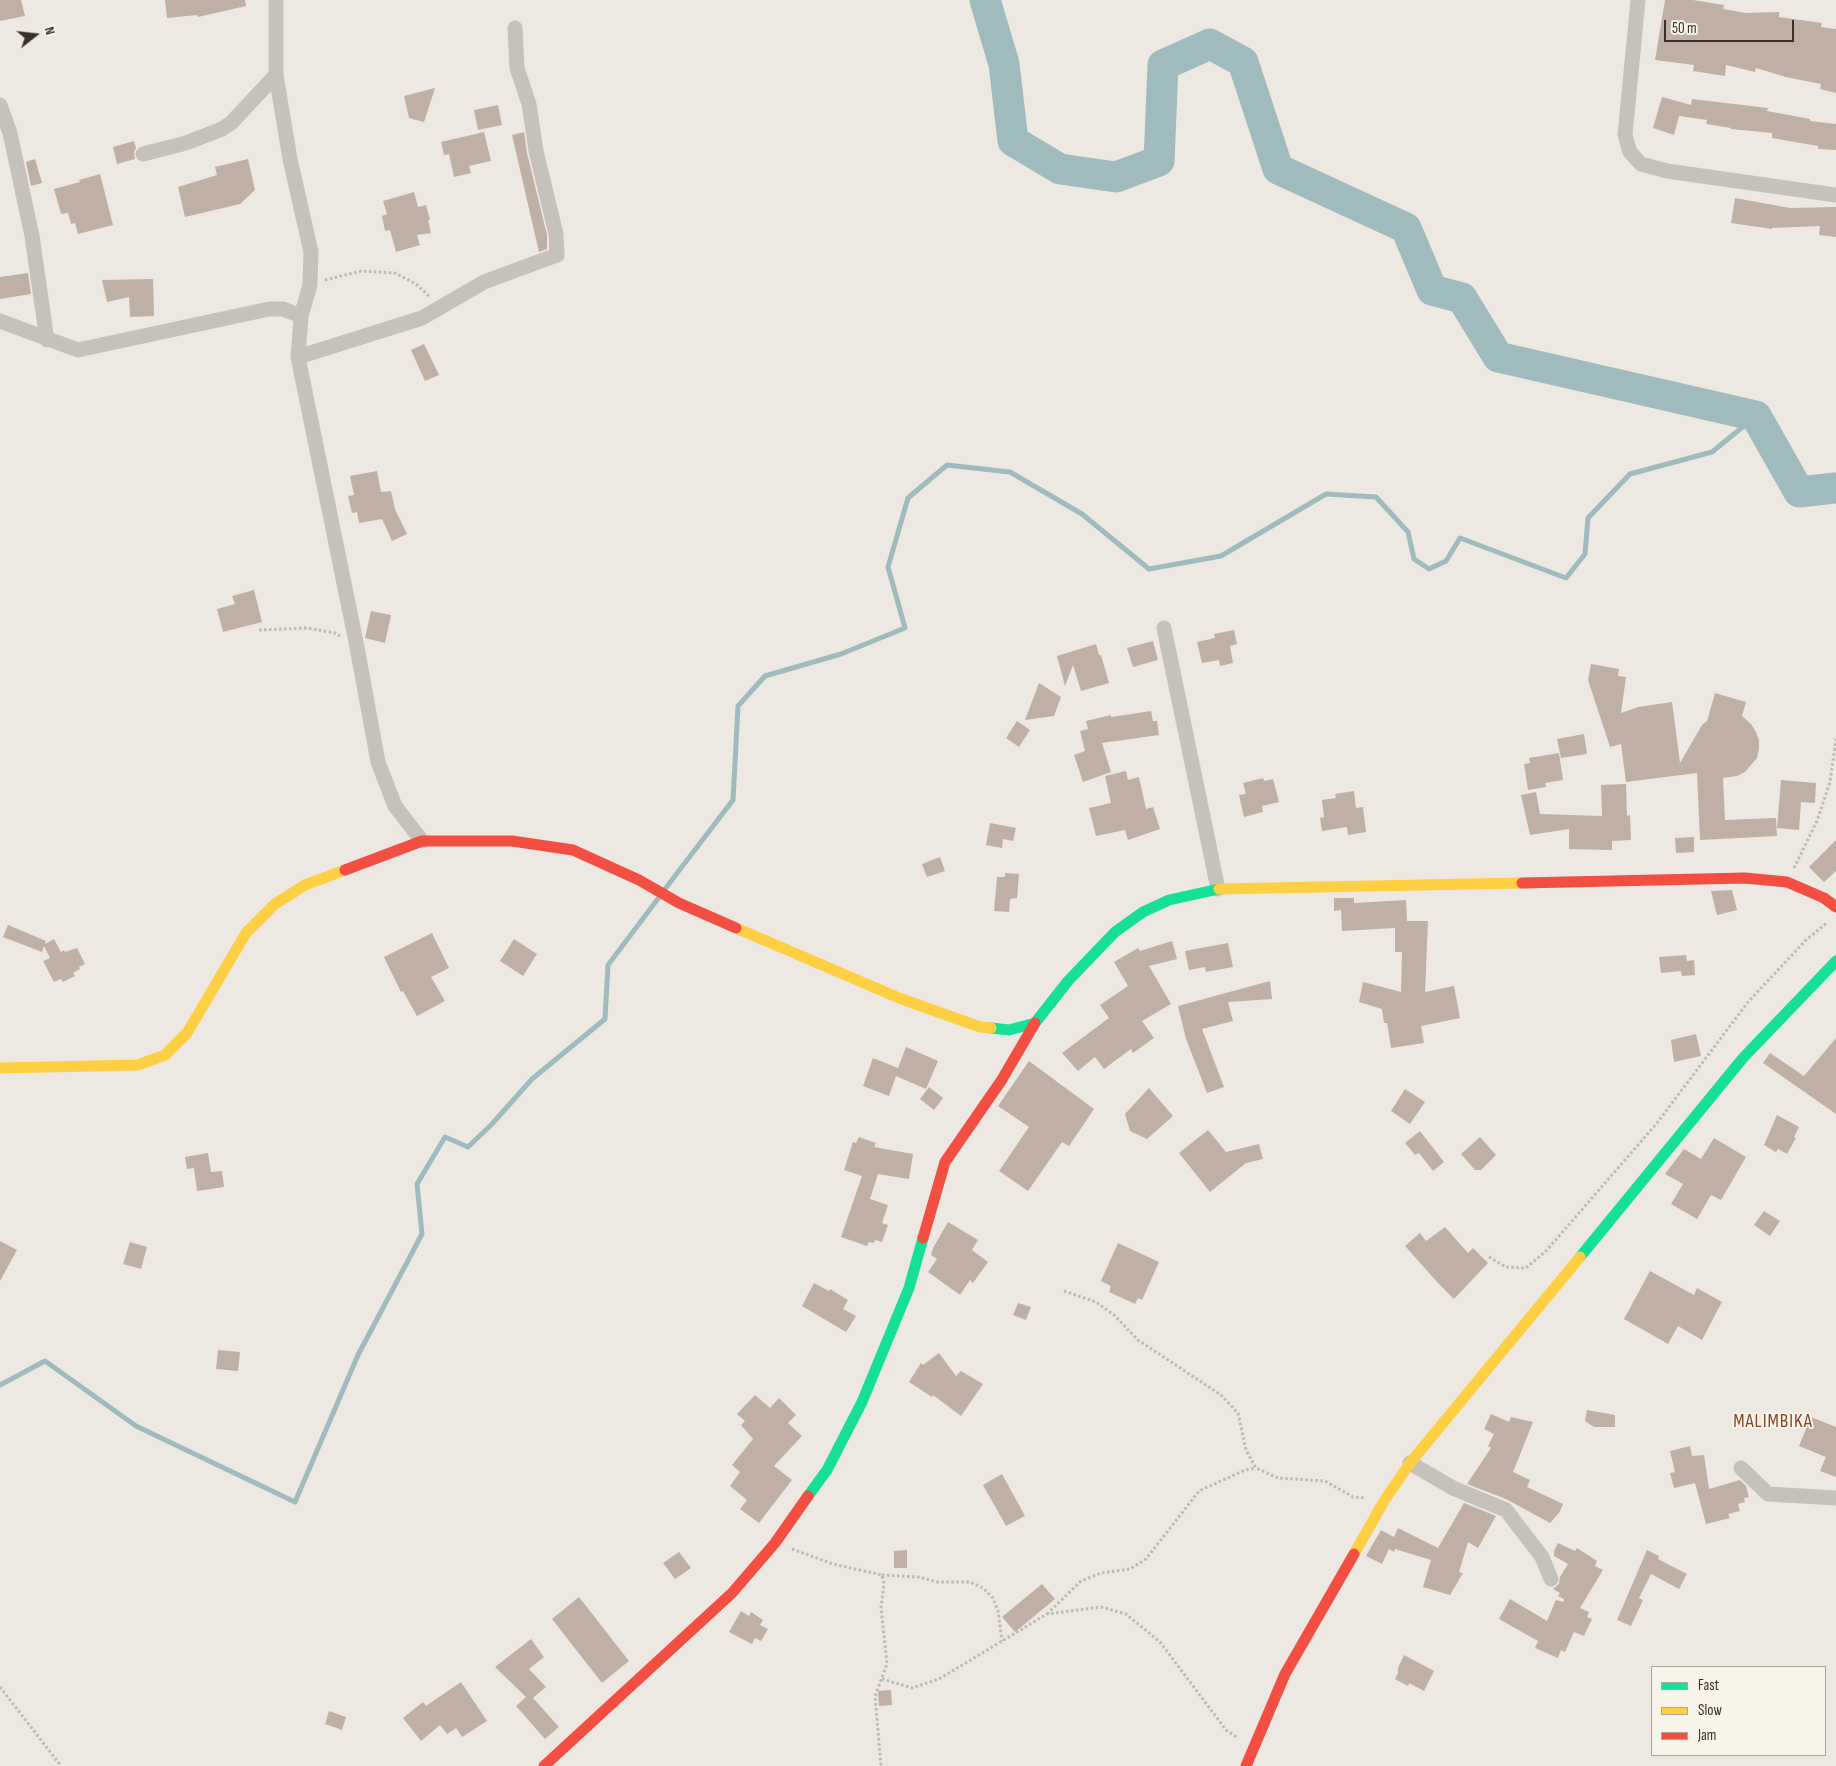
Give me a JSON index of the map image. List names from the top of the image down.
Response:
{
  "districts": ["MALIMBIKA"],
  "legend": ["Fast", "Slow", "Jam"],
  "scale_bar": "50 m",
  "north": "right"
}
